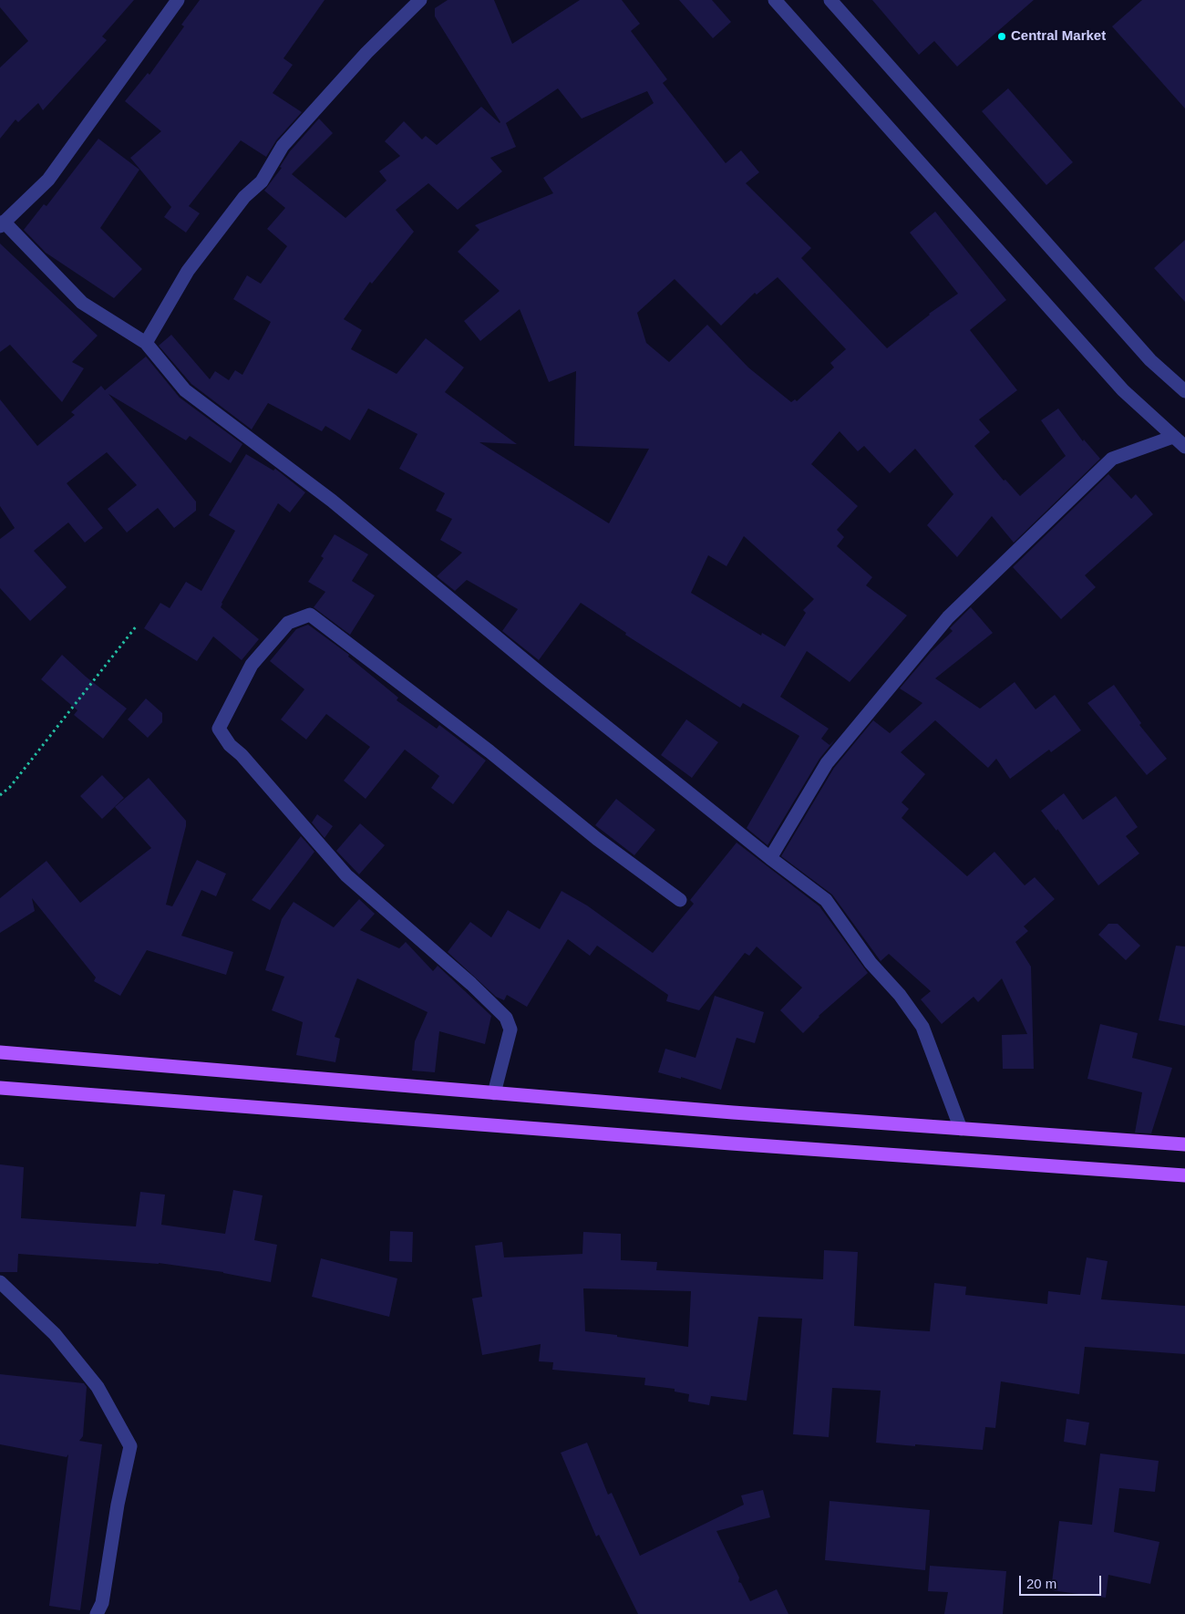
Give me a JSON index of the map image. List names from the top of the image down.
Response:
{
  "places": ["Central Market"],
  "scale_bar": "20 m"
}
